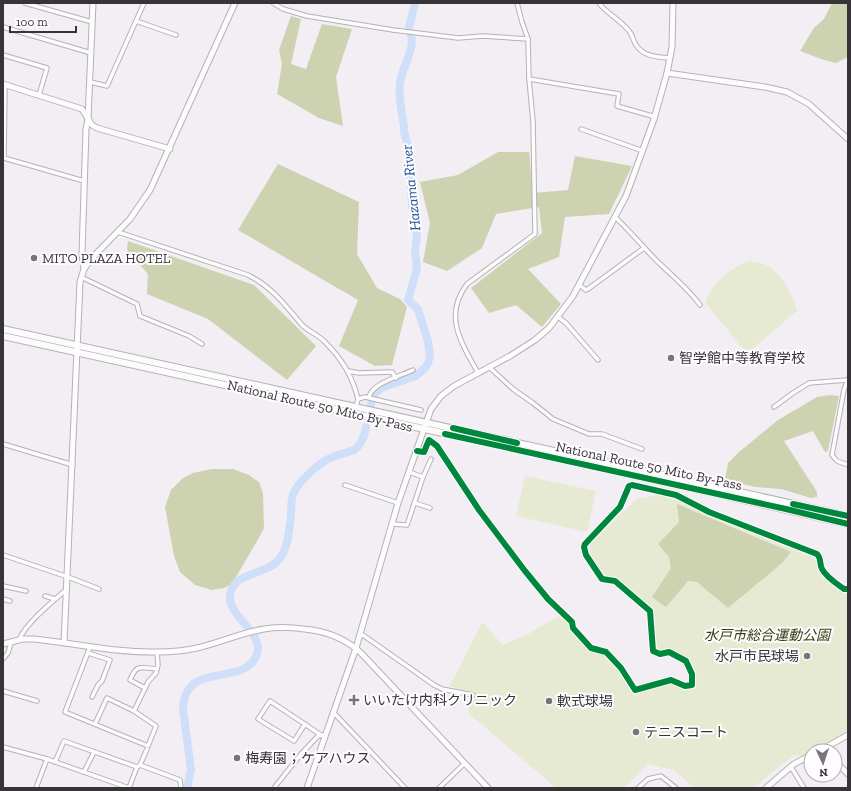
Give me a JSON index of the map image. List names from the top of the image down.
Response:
{
  "streets": {
    "highway": ["National Route 50 Mito By-Pass"]
  },
  "water": ["Hazama River"],
  "parks": ["水戸市総合運動公園"],
  "places": {
    "other": [
      "MITO PLAZA HOTEL",
      "智学館中等教育学校",
      "水戸市民球場",
      "軟式球場",
      "テニスコート",
      "梅寿園；ケアハウス"
    ],
    "health": ["いいたけ内科クリニック"]
  },
  "scale_bar": "100 m",
  "north": "bottom"
}
